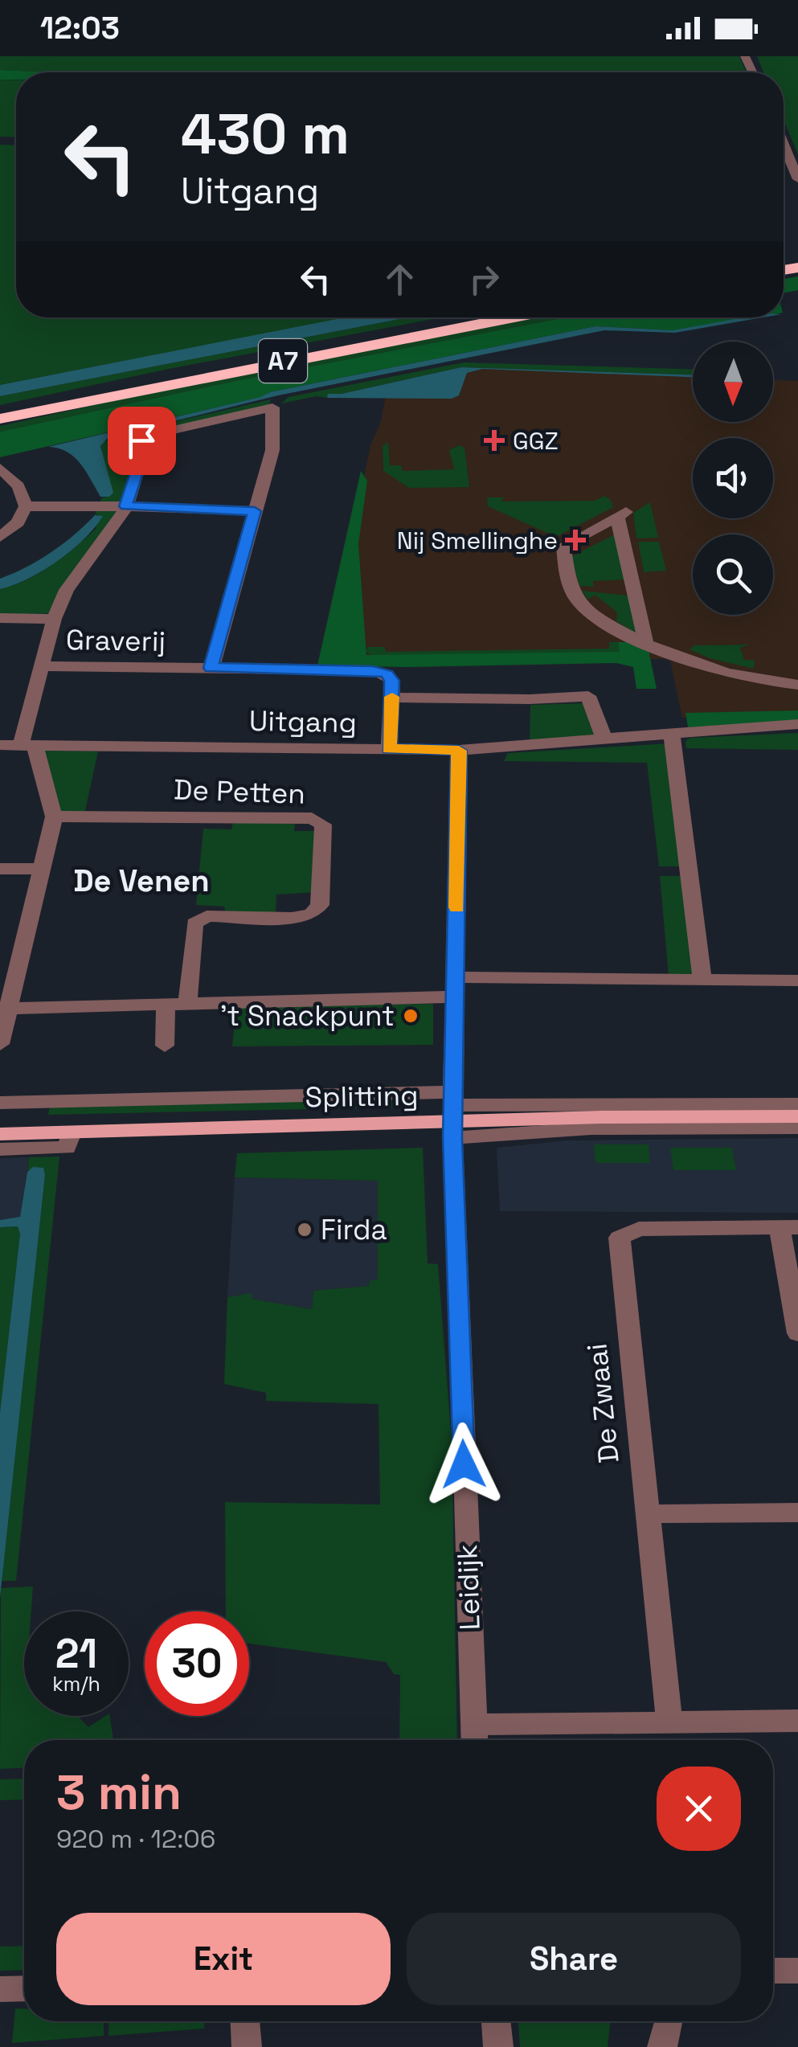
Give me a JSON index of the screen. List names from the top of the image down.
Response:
{
  "streets": {
    "highway": ["A7"],
    "main road": ["Splitting"],
    "street": [
      "Graverij",
      "Uitgang",
      "De Petten",
      "De Zwaai",
      "Leidijk"
    ]
  },
  "crossings": [
    ["Graverij", "Uitgang"],
    ["Uitgang", "Leidijk"],
    ["Splitting", "Leidijk"]
  ],
  "districts": ["De Venen"],
  "places": {
    "health": ["GGZ", "Nij Smellinghe"],
    "other": ["'t Snackpunt", "Firda"]
  },
  "north": "bottom",
  "page": {
    "status": "12:03",
    "turn": ["430 m", "Uitgang"],
    "speed": "21 km/h",
    "limit": "30",
    "heading": ["3 min", "920 m · 12:06"],
    "buttons": ["Exit", "Share"]
  }
}
